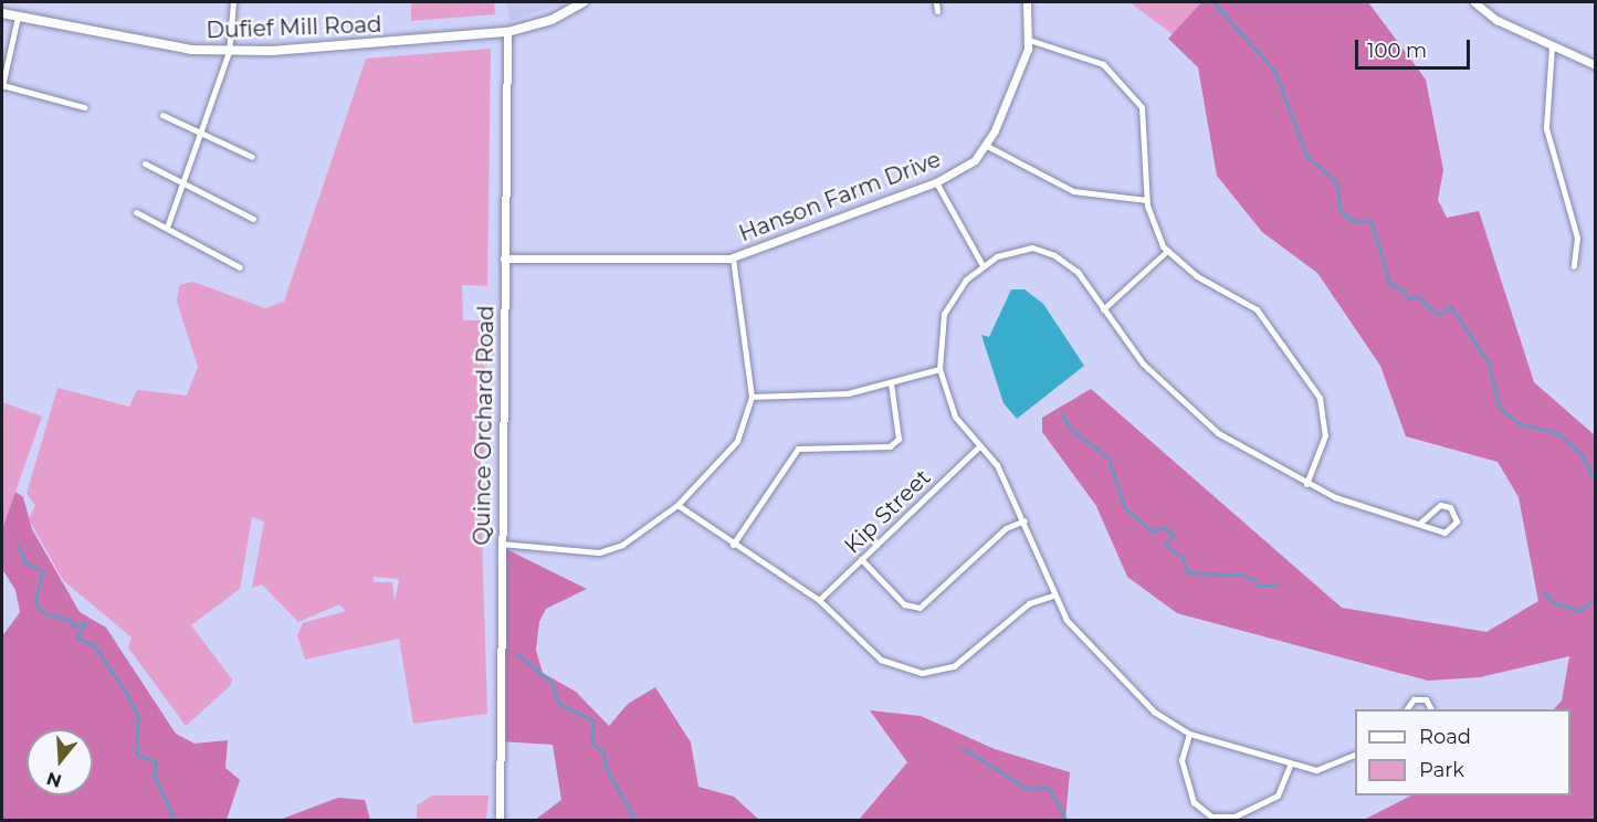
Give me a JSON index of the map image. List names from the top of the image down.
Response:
{
  "streets": {
    "main road": ["Dufief Mill Road"],
    "street": ["Hanson Farm Drive", "Quince Orchard Road", "Kip Street"]
  },
  "crossings": [
    ["Dufief Mill Road", "Quince Orchard Road"],
    ["Hanson Farm Drive", "Quince Orchard Road"]
  ],
  "legend": ["Road", "Park"],
  "scale_bar": "100 m",
  "north": "bottom"
}
